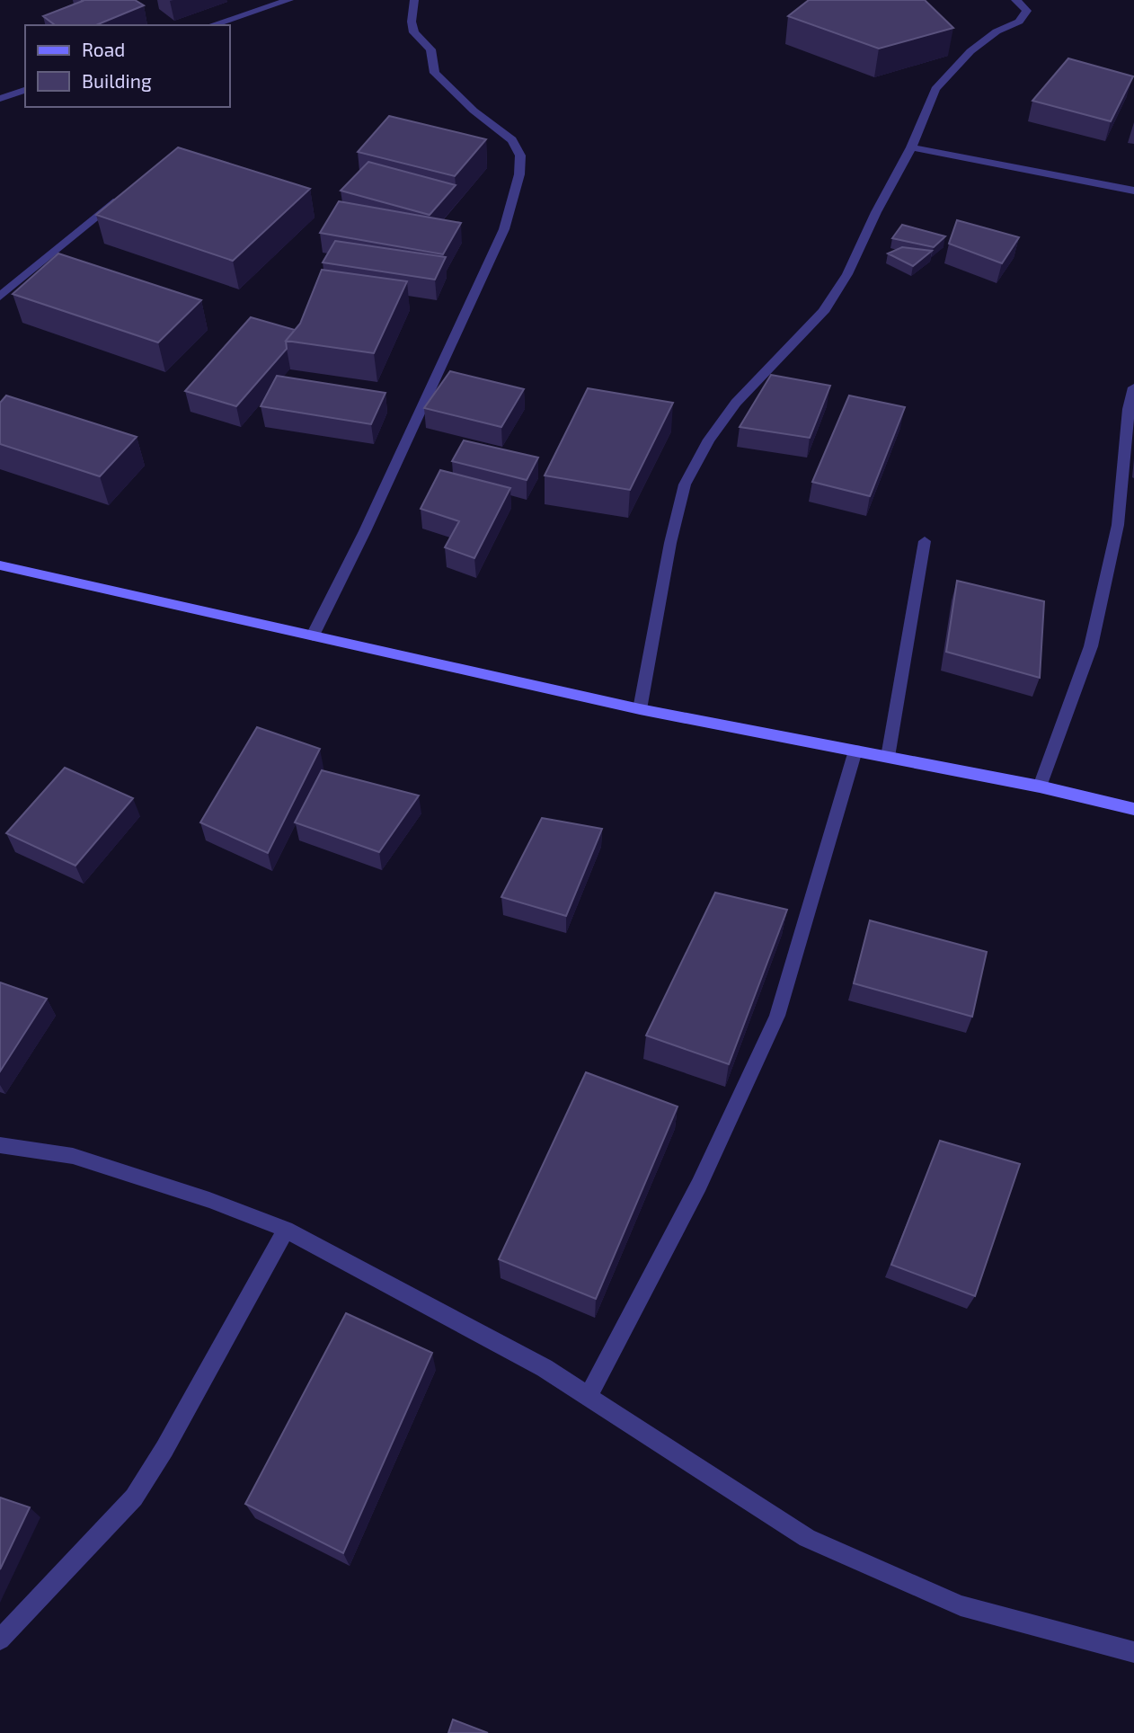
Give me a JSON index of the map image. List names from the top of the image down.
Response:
{
  "legend": ["Road", "Building"]
}
